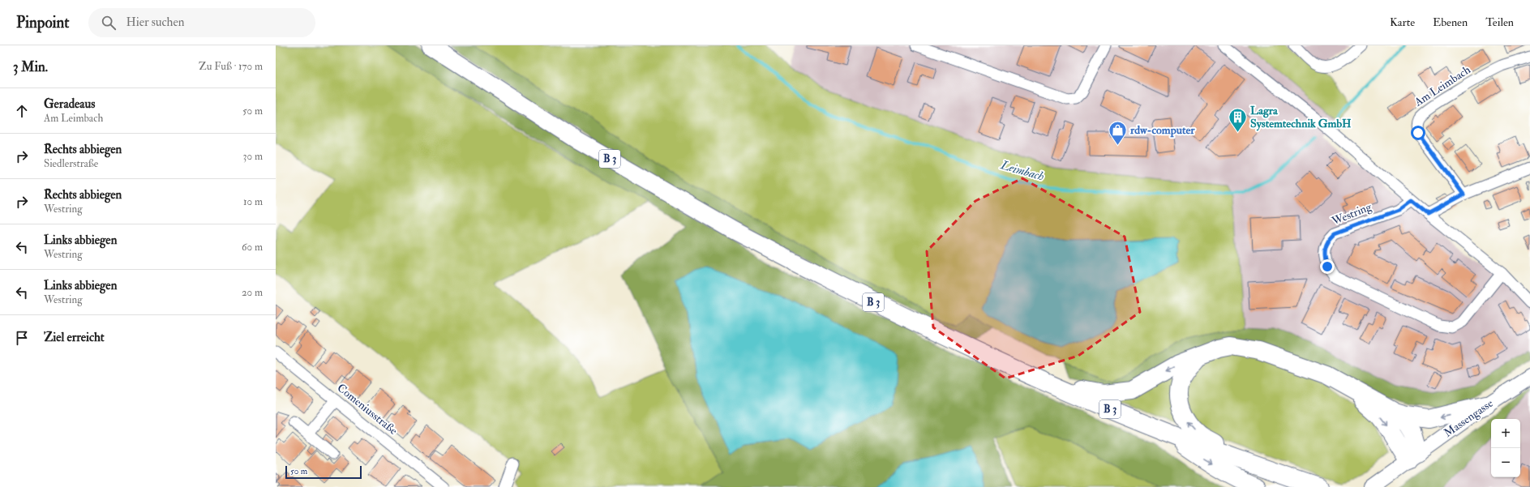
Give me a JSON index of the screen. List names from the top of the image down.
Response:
{
  "streets": {
    "highway": ["B 3"],
    "main road": ["Massengasse"],
    "street": ["Am Leimbach", "Westring", "Comeniusstraße"]
  },
  "water": ["Leimbach"],
  "places": {
    "building": ["Lagra Systemtechnik GmbH"],
    "shop": ["rdw-computer"]
  },
  "scale_bar": "50 m",
  "page": {
    "header": "Pinpoint",
    "search": "Hier suchen",
    "nav": ["Karte", "Ebenen", "Teilen"],
    "heading": ["3 Min.", "Zu Fuß · 170 m"],
    "list": [
      ["Geradeaus", "Am Leimbach", "50 m"],
      ["Rechts abbiegen", "Siedlerstraße", "30 m"],
      ["Rechts abbiegen", "Westring", "10 m"],
      ["Links abbiegen", "Westring", "60 m"],
      ["Links abbiegen", "Westring", "20 m"],
      "Ziel erreicht"
    ],
    "map_buttons": ["+", "−"],
    "scale": "50 m"
  }
}
